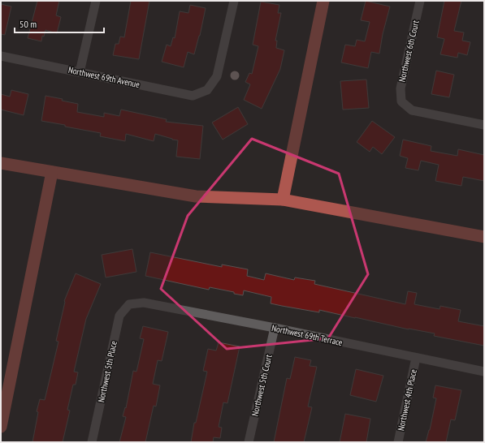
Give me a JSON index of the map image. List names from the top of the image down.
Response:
{
  "streets": {
    "street": [
      "Northwest 6th Court",
      "Northwest 69th Avenue",
      "Northwest 69th Terrace",
      "Northwest 5th Place",
      "Northwest 5th Court",
      "Northwest 4th Place"
    ]
  },
  "crossings": [
    ["Northwest 69th Terrace", "Northwest 5th Place"],
    ["Northwest 69th Terrace", "Northwest 5th Court"],
    ["Northwest 69th Terrace", "Northwest 4th Place"]
  ],
  "scale_bar": "50 m"
}
